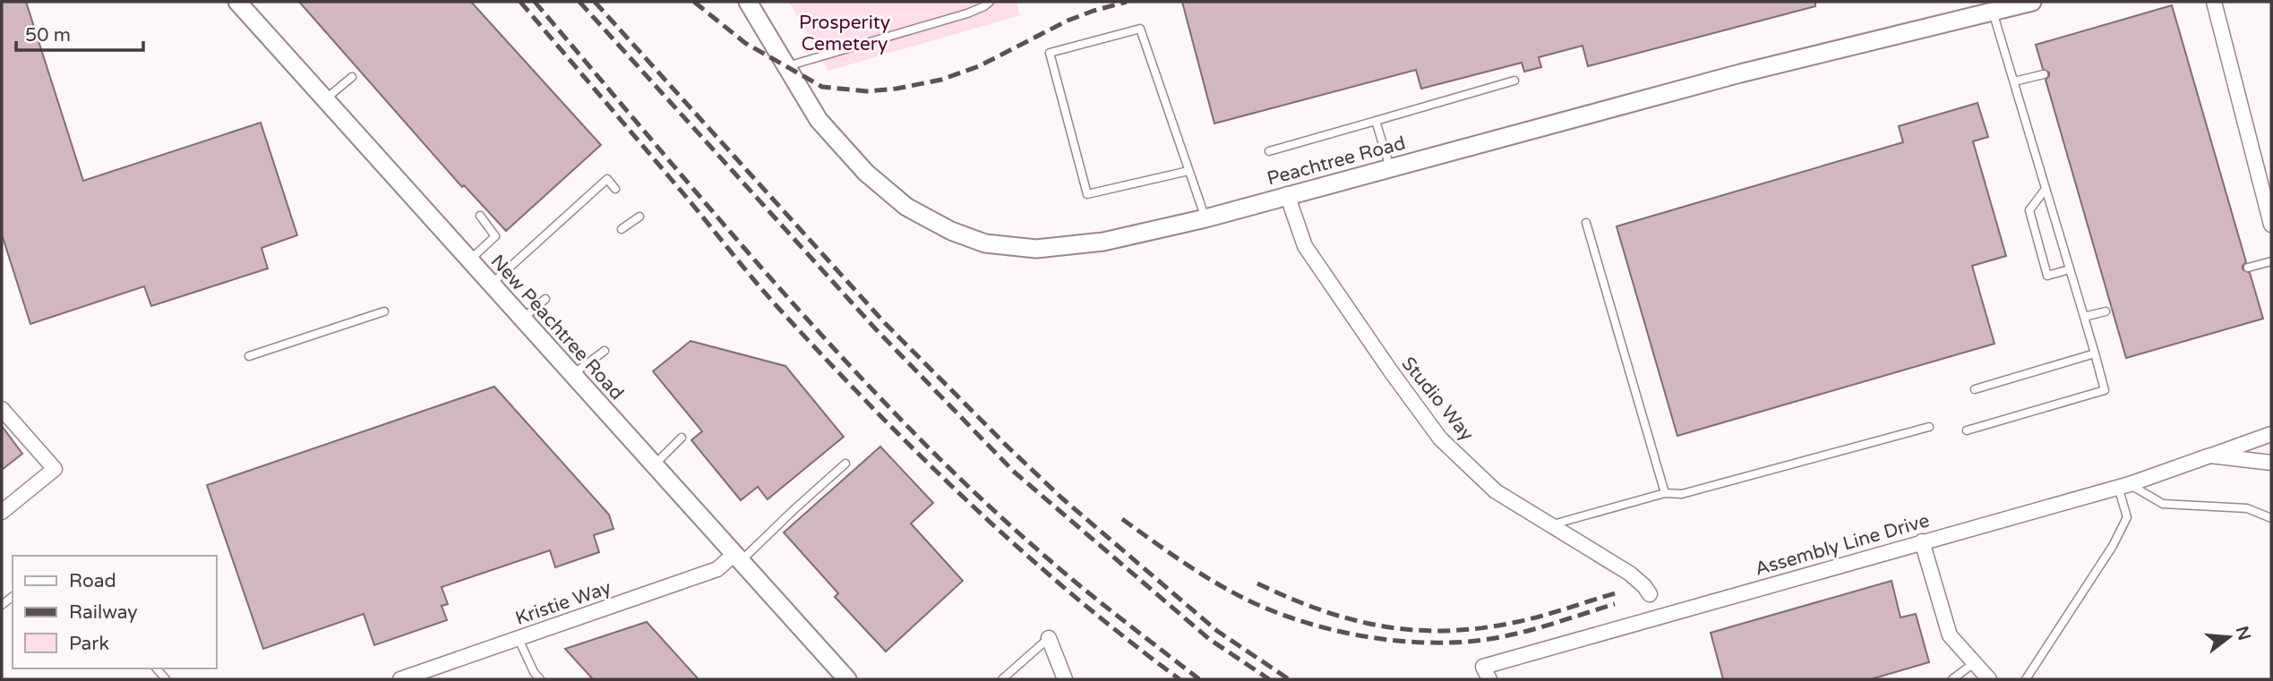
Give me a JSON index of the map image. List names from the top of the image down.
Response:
{
  "streets": {
    "street": [
      "Peachtree Road",
      "New Peachtree Road",
      "Studio Way",
      "Assembly Line Drive",
      "Kristie Way"
    ]
  },
  "crossings": [
    ["Peachtree Road", "Studio Way"],
    ["New Peachtree Road", "Kristie Way"]
  ],
  "parks": ["Prosperity Cemetery"],
  "legend": ["Road", "Railway", "Park"],
  "scale_bar": "50 m",
  "north": "right"
}
